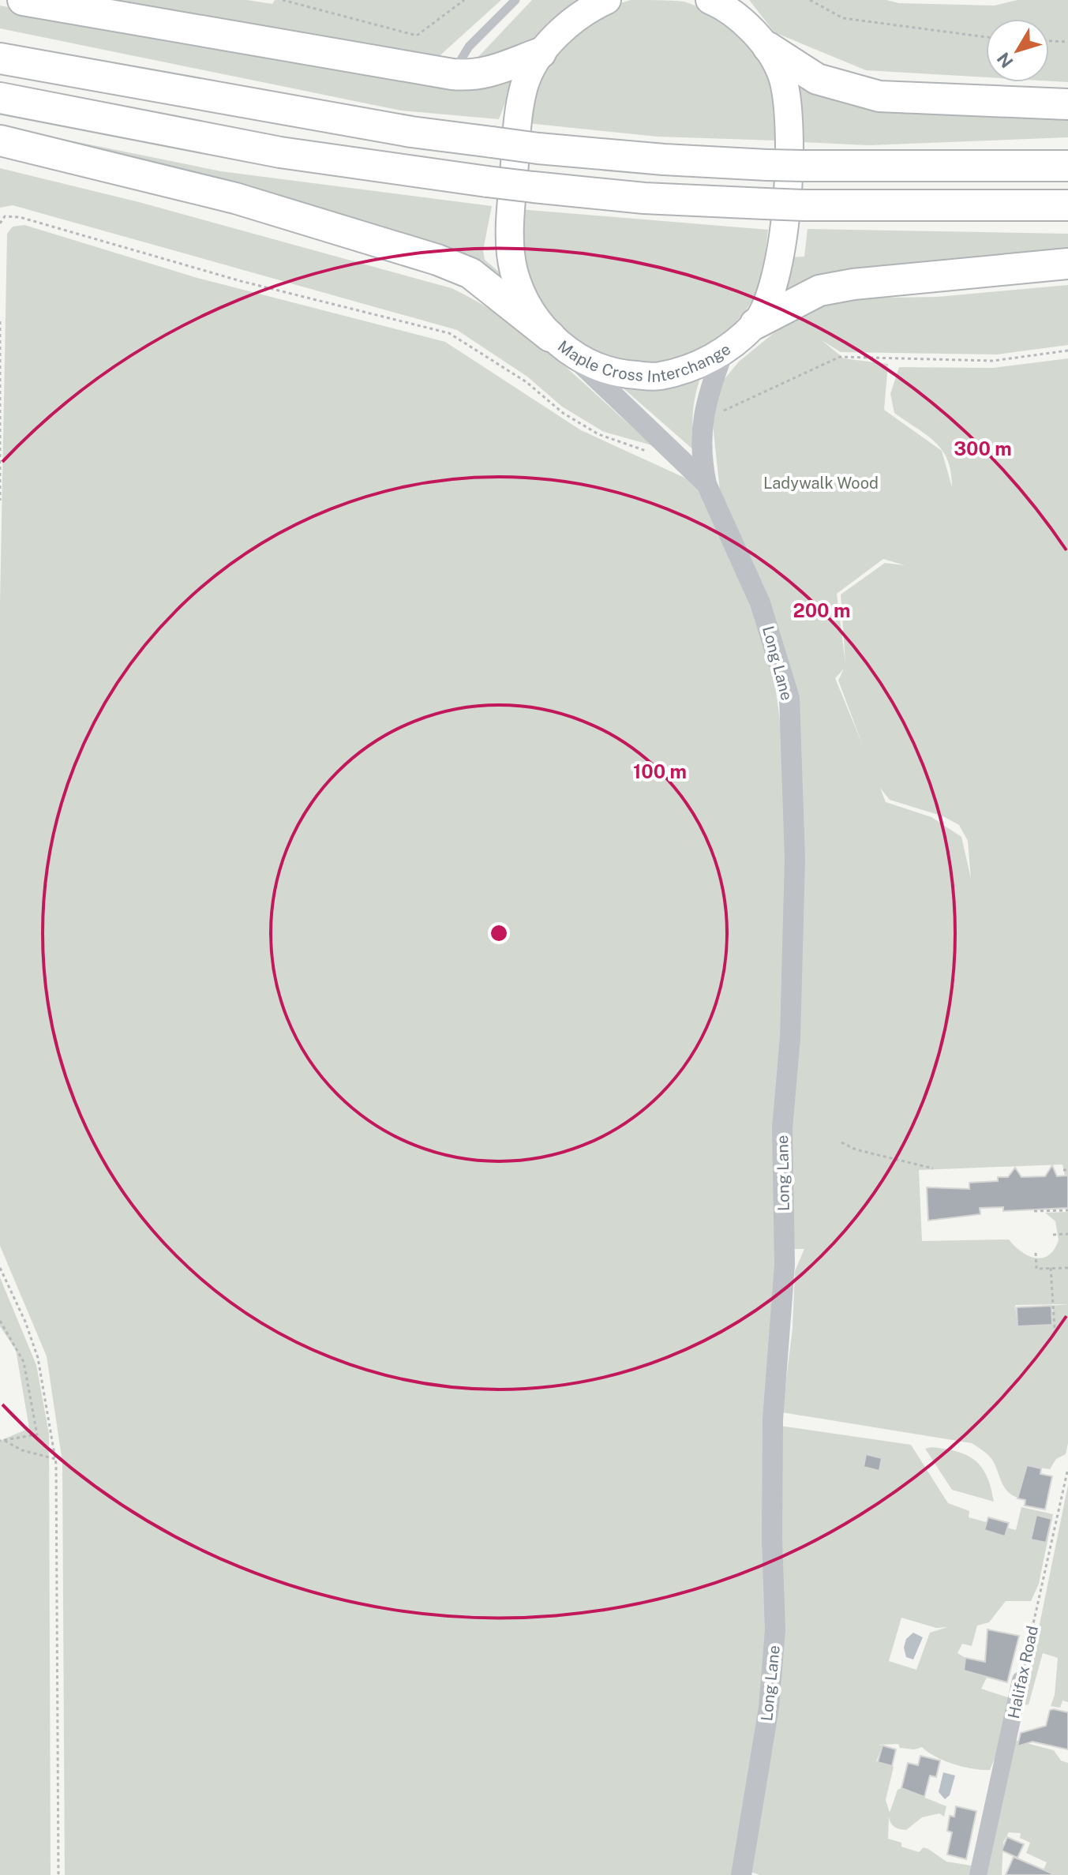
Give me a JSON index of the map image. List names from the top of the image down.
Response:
{
  "streets": {
    "main road": ["Maple Cross Interchange"],
    "street": ["Long Lane", "Halifax Road"]
  },
  "crossings": [
    ["Maple Cross Interchange", "Long Lane"]
  ],
  "parks": ["Ladywalk Wood"],
  "north": "bottom left",
  "rings": ["300 m", "200 m", "100 m"]
}
